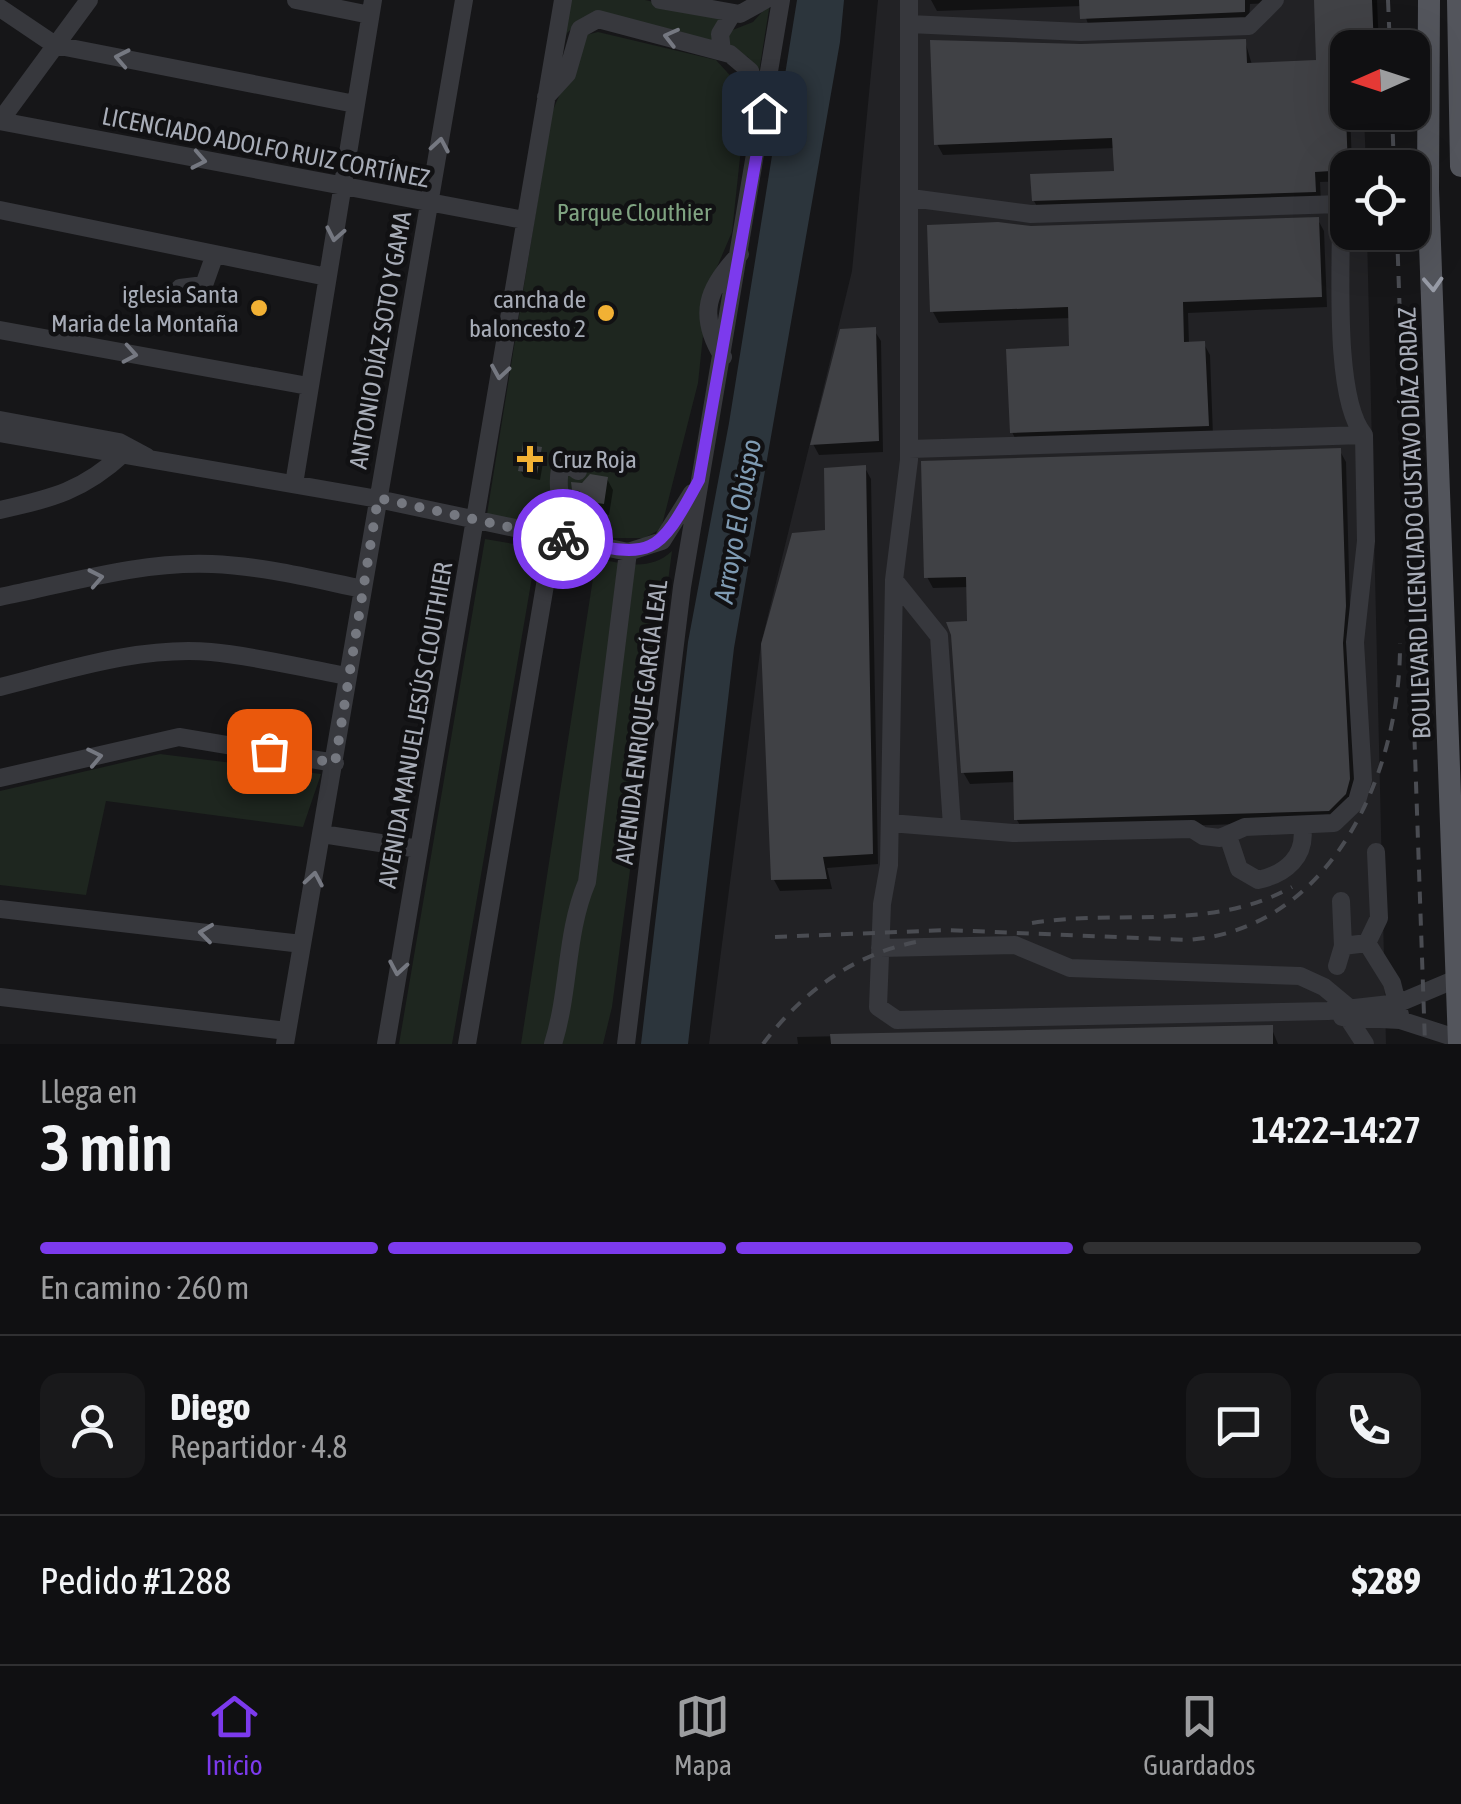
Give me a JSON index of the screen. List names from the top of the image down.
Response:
{
  "streets": {
    "main road": ["BOULEVARD LICENCIADO GUSTAVO DÍAZ ORDAZ"],
    "street": [
      "LICENCIADO ADOLFO RUIZ CORTÍNEZ",
      "ANTONIO DÍAZ SOTO Y GAMA",
      "AVENIDA ENRIQUE GARCÍA LEAL",
      "AVENIDA MANUEL JESÚS CLOUTHIER"
    ]
  },
  "crossings": [
    ["LICENCIADO ADOLFO RUIZ CORTÍNEZ", "ANTONIO DÍAZ SOTO Y GAMA"],
    ["LICENCIADO ADOLFO RUIZ CORTÍNEZ", "AVENIDA MANUEL JESÚS CLOUTHIER"]
  ],
  "one_way": ["BOULEVARD LICENCIADO GUSTAVO DÍAZ ORDAZ"],
  "water": ["Arroyo El Obispo"],
  "parks": ["Parque Clouthier"],
  "places": {
    "other": ["iglesia Santa Maria de la Montaña", "cancha de baloncesto 2"],
    "health": ["Cruz Roja"]
  },
  "north": "left",
  "page": {
    "heading": ["3 min", "Llega en", "14:22–14:27"],
    "panel": [
      "Diego",
      "Repartidor · 4.8",
      "Pedido #1288",
      "$289"
    ],
    "bar": "En camino · 260 m",
    "tabs": ["Inicio", "Mapa", "Guardados"]
  }
}
